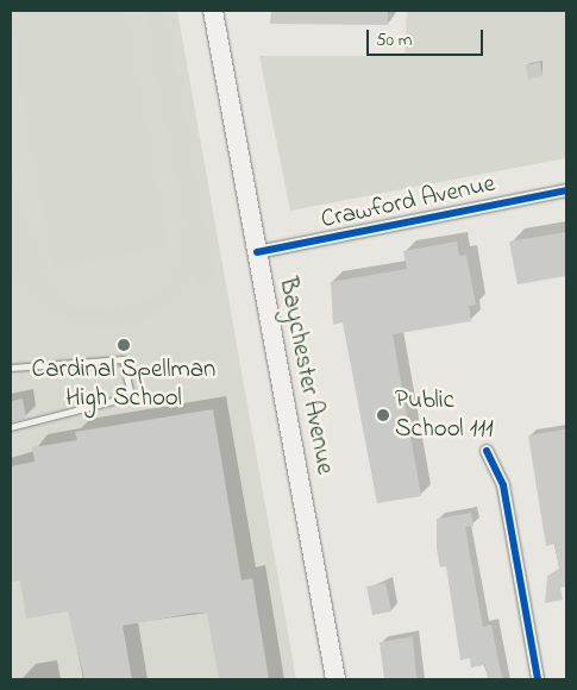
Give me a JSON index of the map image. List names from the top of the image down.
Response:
{
  "streets": {
    "main road": ["Baychester Avenue"],
    "street": ["Crawford Avenue"]
  },
  "crossings": [
    ["Crawford Avenue", "Baychester Avenue"]
  ],
  "places": ["Cardinal Spellman High School", "Public School 111"],
  "scale_bar": "50 m"
}
